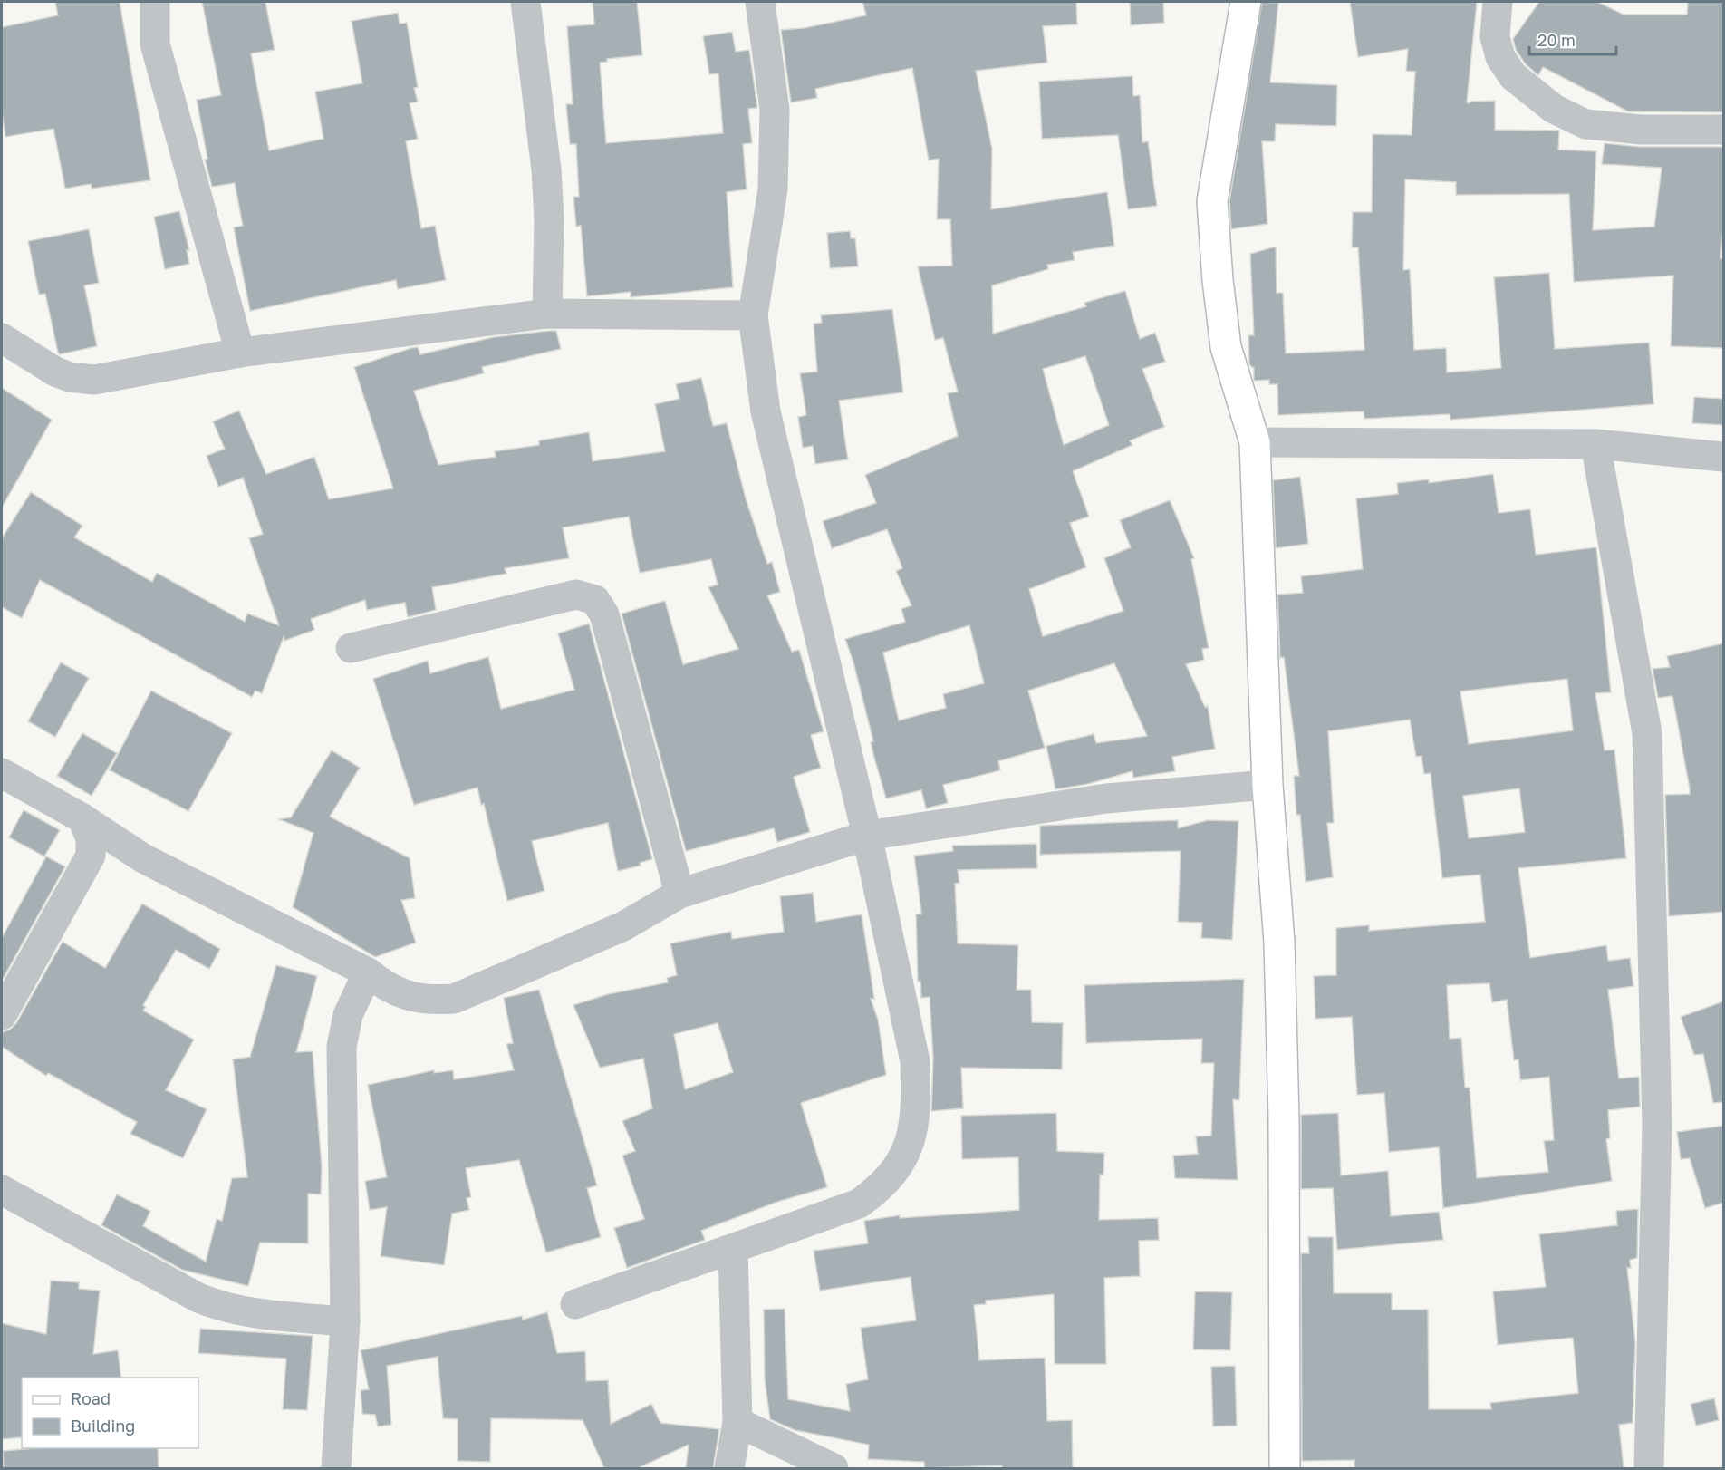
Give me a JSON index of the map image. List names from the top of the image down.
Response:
{
  "legend": ["Road", "Building"],
  "scale_bar": "20 m"
}
